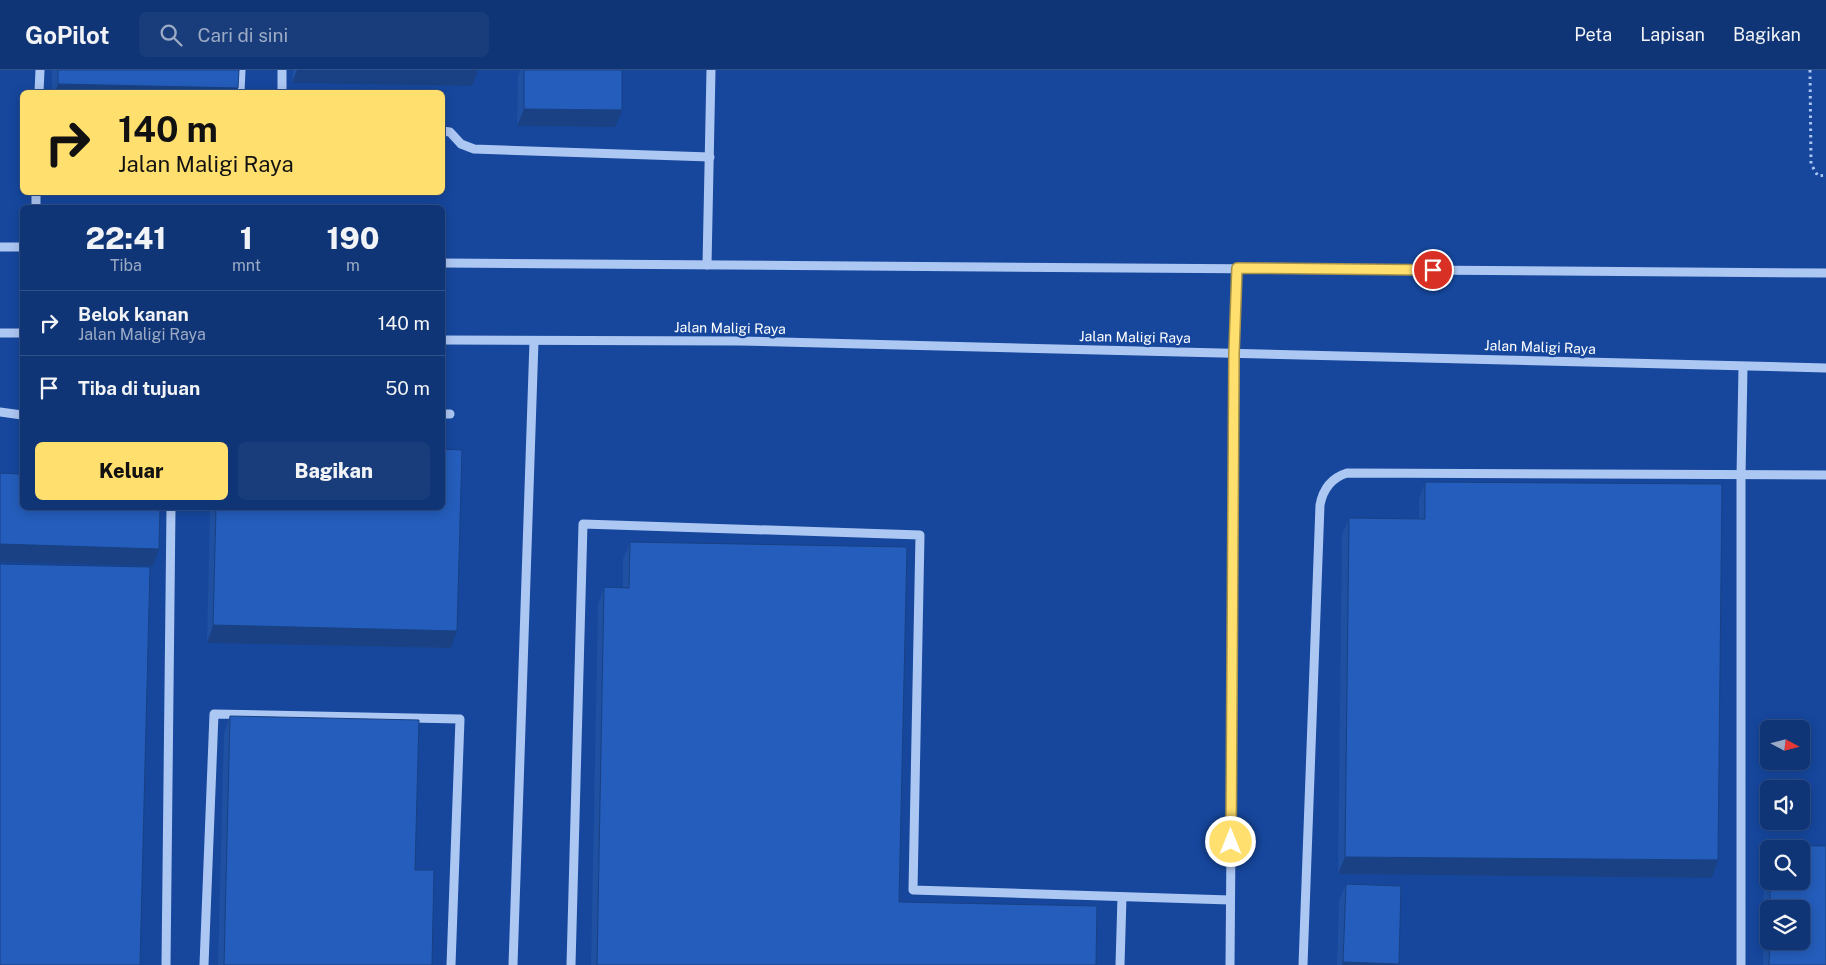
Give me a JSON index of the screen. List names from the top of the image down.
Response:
{
  "streets": {
    "street": ["Jalan Maligi Raya"]
  },
  "north": "right",
  "page": {
    "header": "GoPilot",
    "search": "Cari di sini",
    "nav": ["Peta", "Lapisan", "Bagikan"],
    "turn": ["140 m", "Jalan Maligi Raya"],
    "eta": [
      "22:41",
      "Tiba",
      "1",
      "mnt",
      "190",
      "m"
    ],
    "list": [
      {
        "name": "Belok kanan",
        "note": "Jalan Maligi Raya",
        "value": "140 m"
      },
      {
        "name": "Tiba di tujuan",
        "value": "50 m"
      }
    ],
    "buttons": ["Keluar", "Bagikan"]
  }
}
